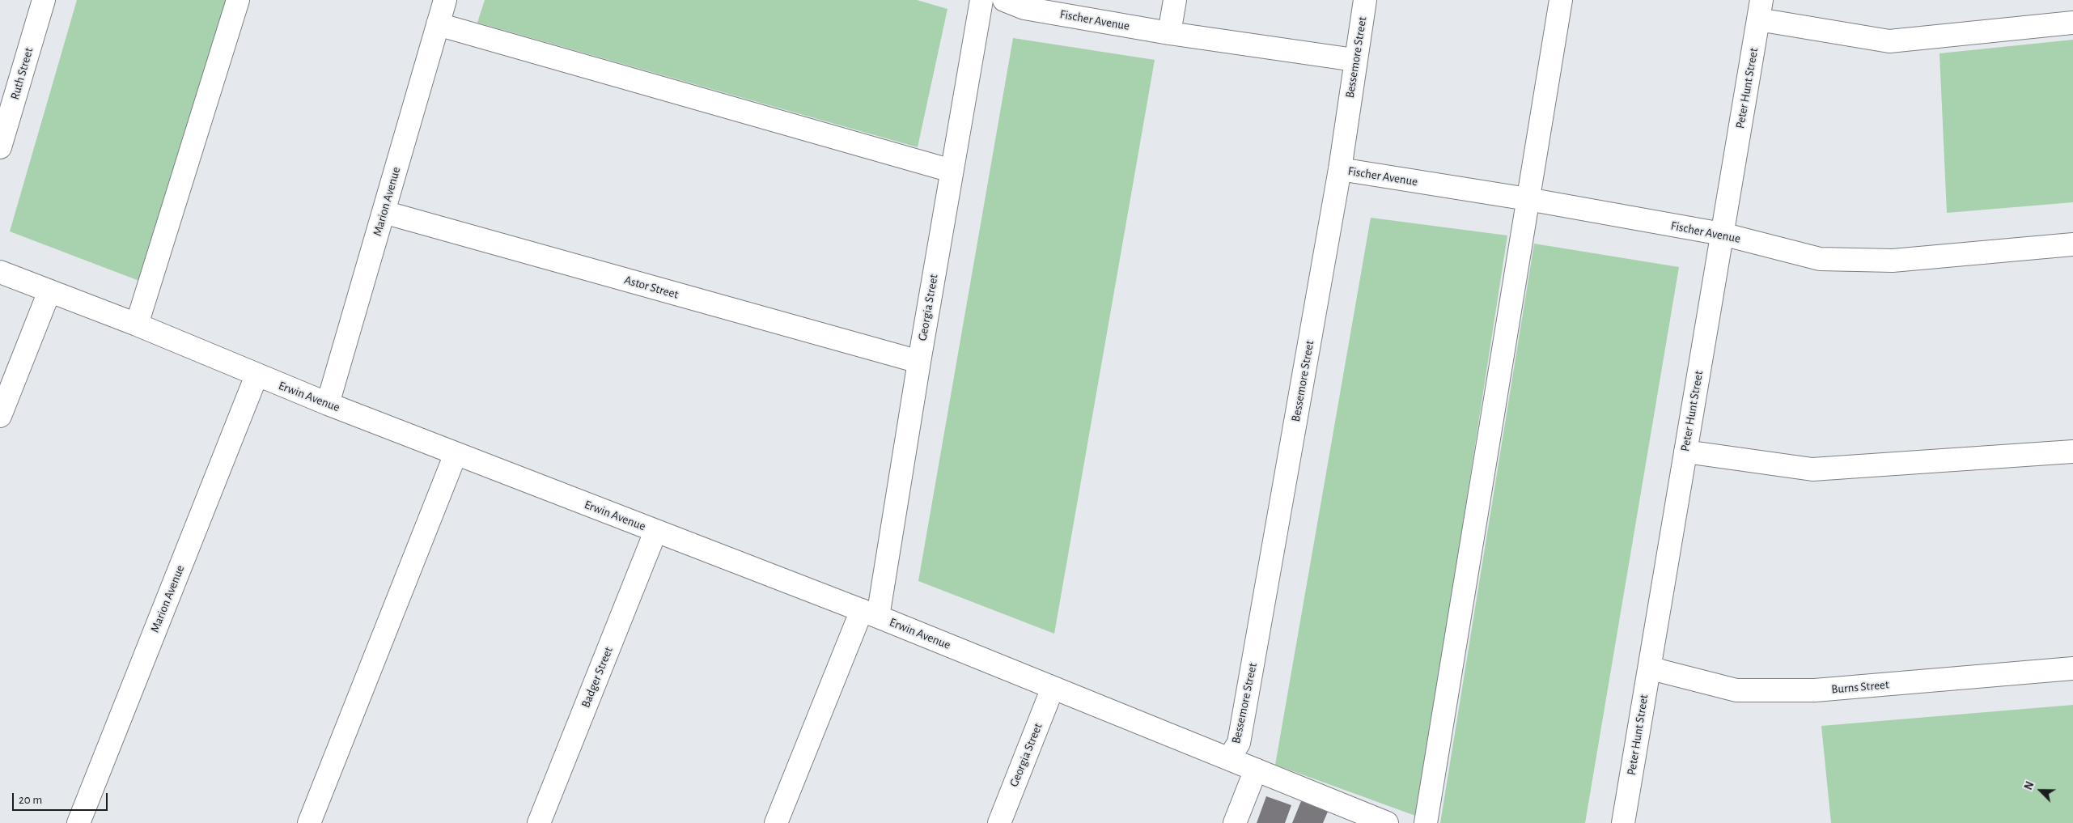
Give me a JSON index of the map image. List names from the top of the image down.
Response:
{
  "streets": {
    "street": [
      "Fischer Avenue",
      "Bessemore Street",
      "Ruth Street",
      "Peter Hunt Street",
      "Marion Avenue",
      "Astor Street",
      "Georgia Street",
      "Erwin Avenue",
      "Badger Street",
      "Burns Street"
    ]
  },
  "crossings": [
    ["Fischer Avenue", "Bessemore Street"],
    ["Fischer Avenue", "Peter Hunt Street"],
    ["Bessemore Street", "Erwin Avenue"],
    ["Peter Hunt Street", "Burns Street"],
    ["Marion Avenue", "Astor Street"],
    ["Marion Avenue", "Erwin Avenue"],
    ["Astor Street", "Georgia Street"],
    ["Georgia Street", "Erwin Avenue"],
    ["Erwin Avenue", "Badger Street"]
  ],
  "scale_bar": "20 m",
  "north": "top left"
}
